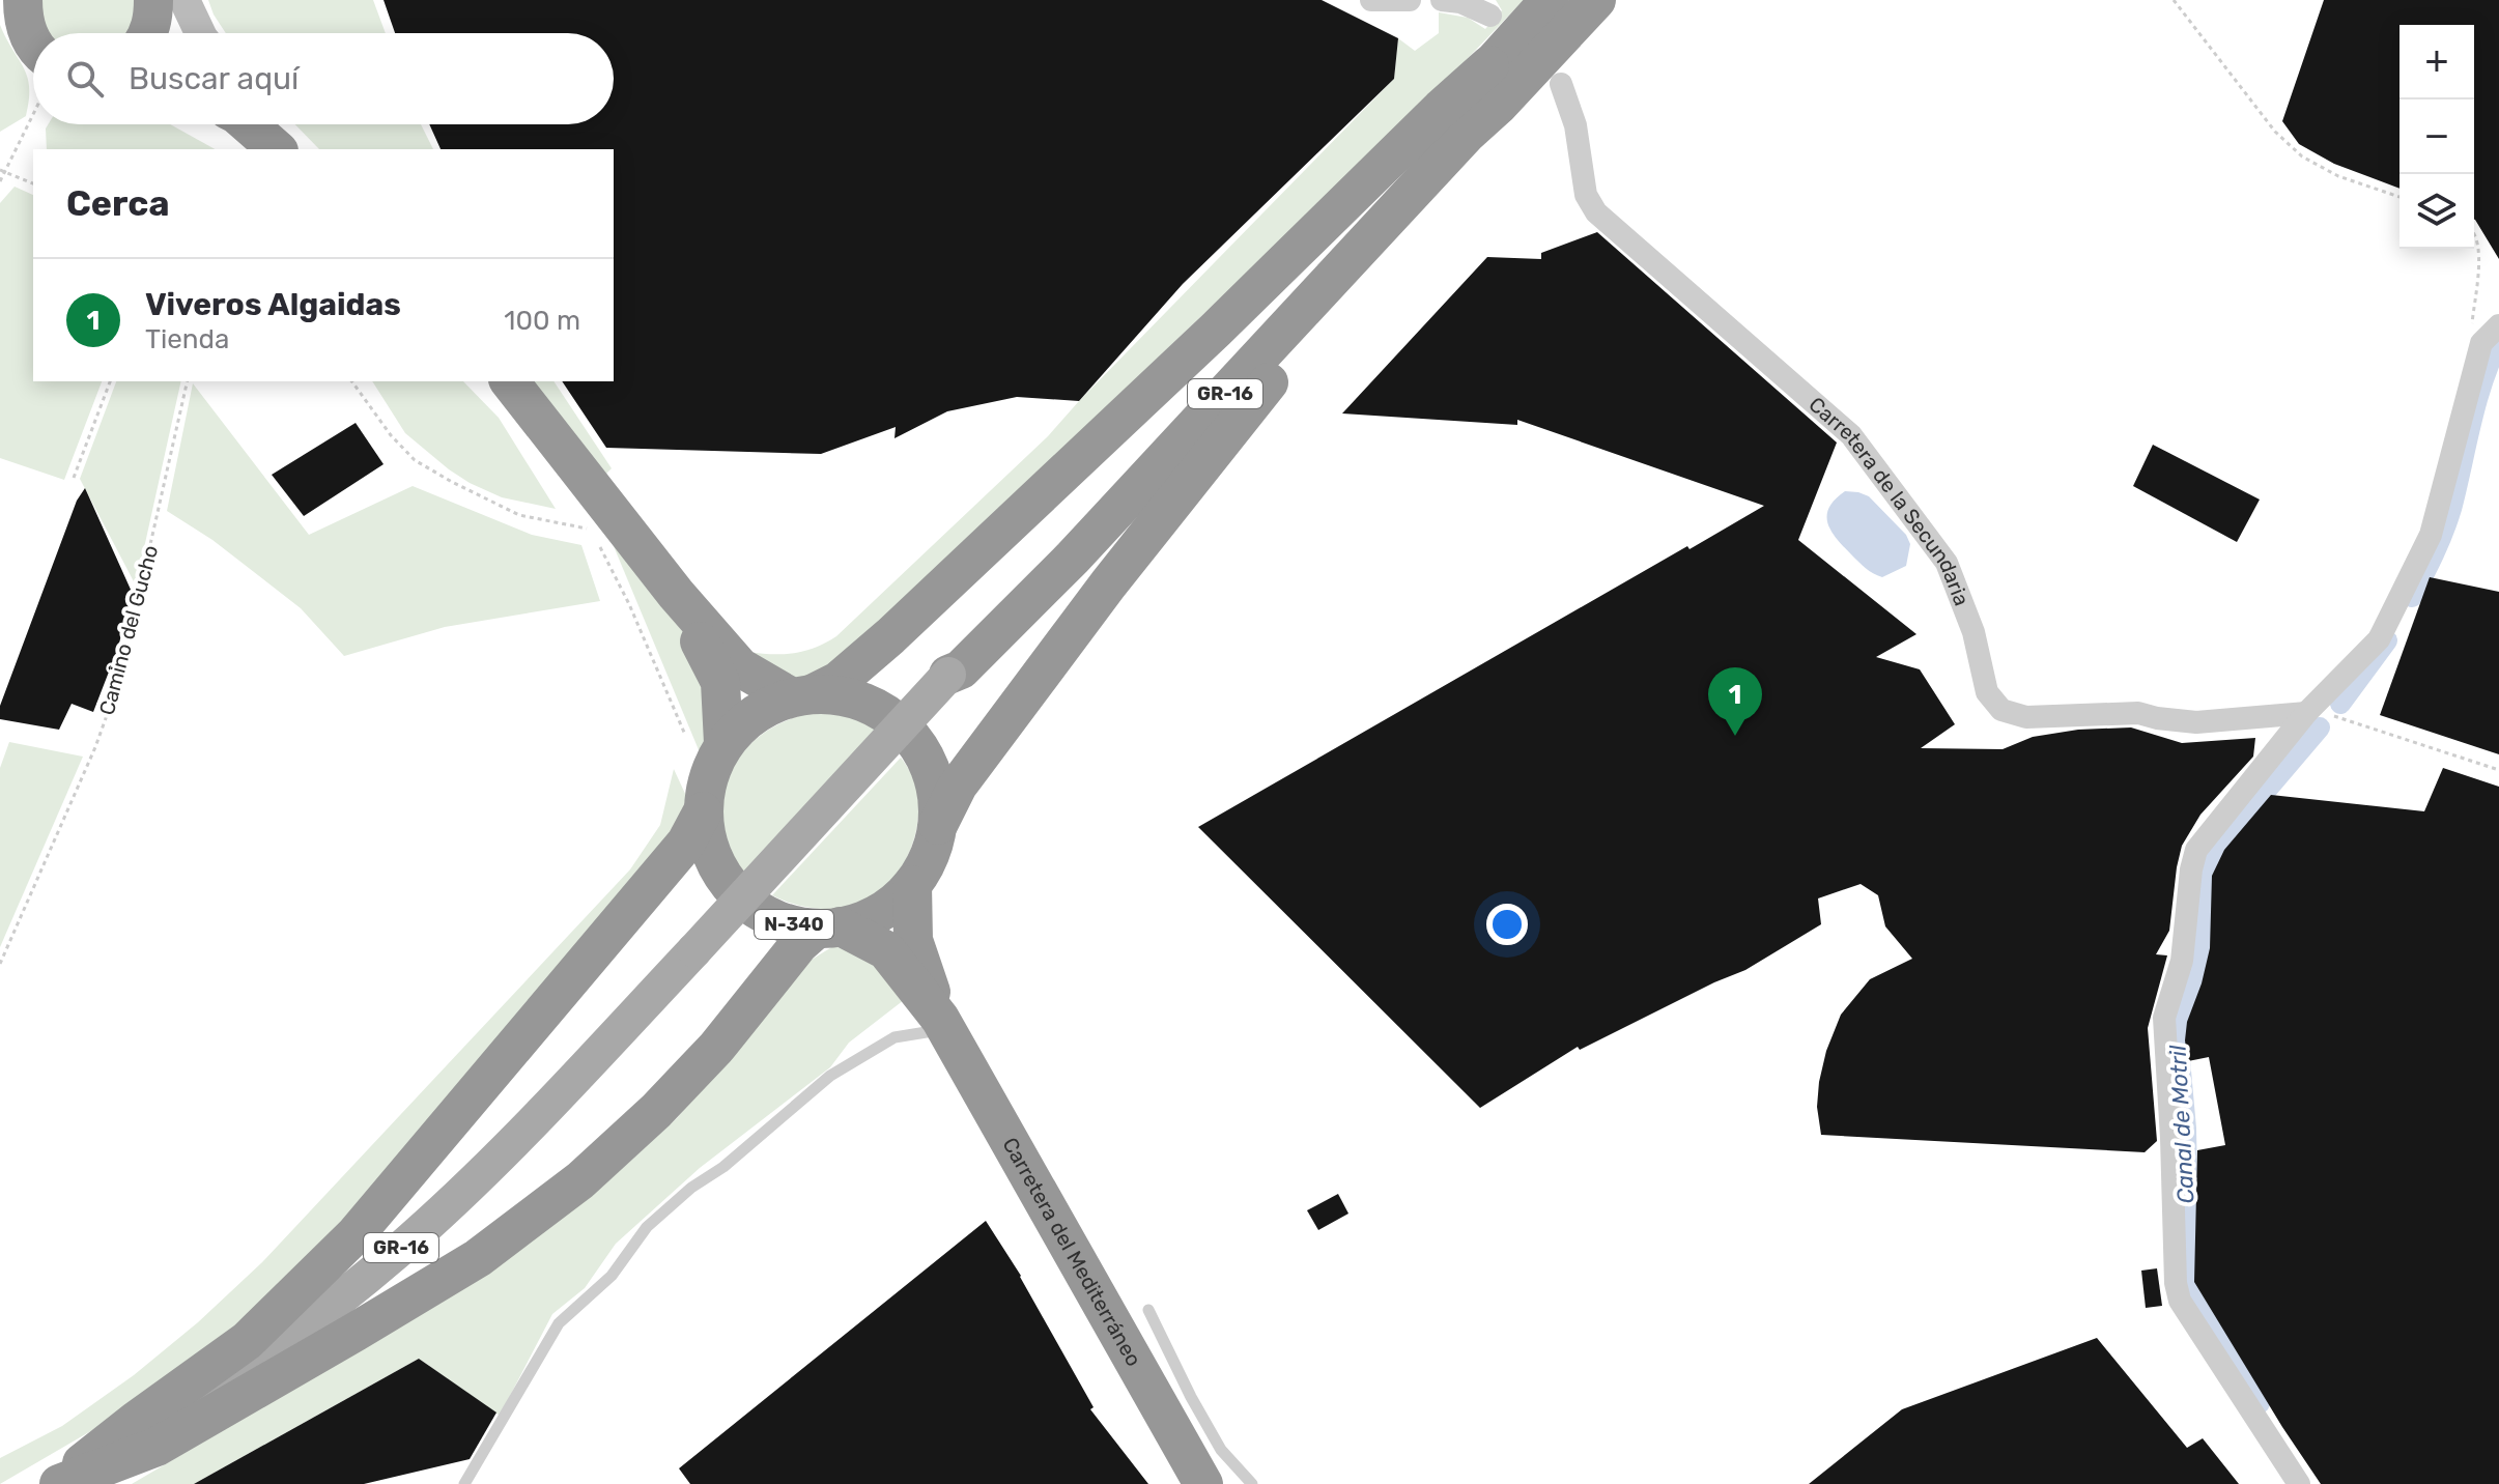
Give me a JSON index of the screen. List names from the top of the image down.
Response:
{
  "streets": {
    "highway": ["GR-16", "N-340", "Carretera del Mediterráneo"],
    "street": ["Carretera de la Secundaria"],
    "path": ["Camino del Gucho"]
  },
  "crossings": [
    ["N-340", "Carretera del Mediterráneo"]
  ],
  "water": ["Canal de Motril"],
  "page": {
    "map_buttons": ["+", "−"],
    "search": "Buscar aquí",
    "heading": "Cerca",
    "list": [
      {
        "mark": "1",
        "name": "Viveros Algaidas",
        "note": "Tienda",
        "value": "100 m"
      }
    ],
    "pins": "1"
  }
}
